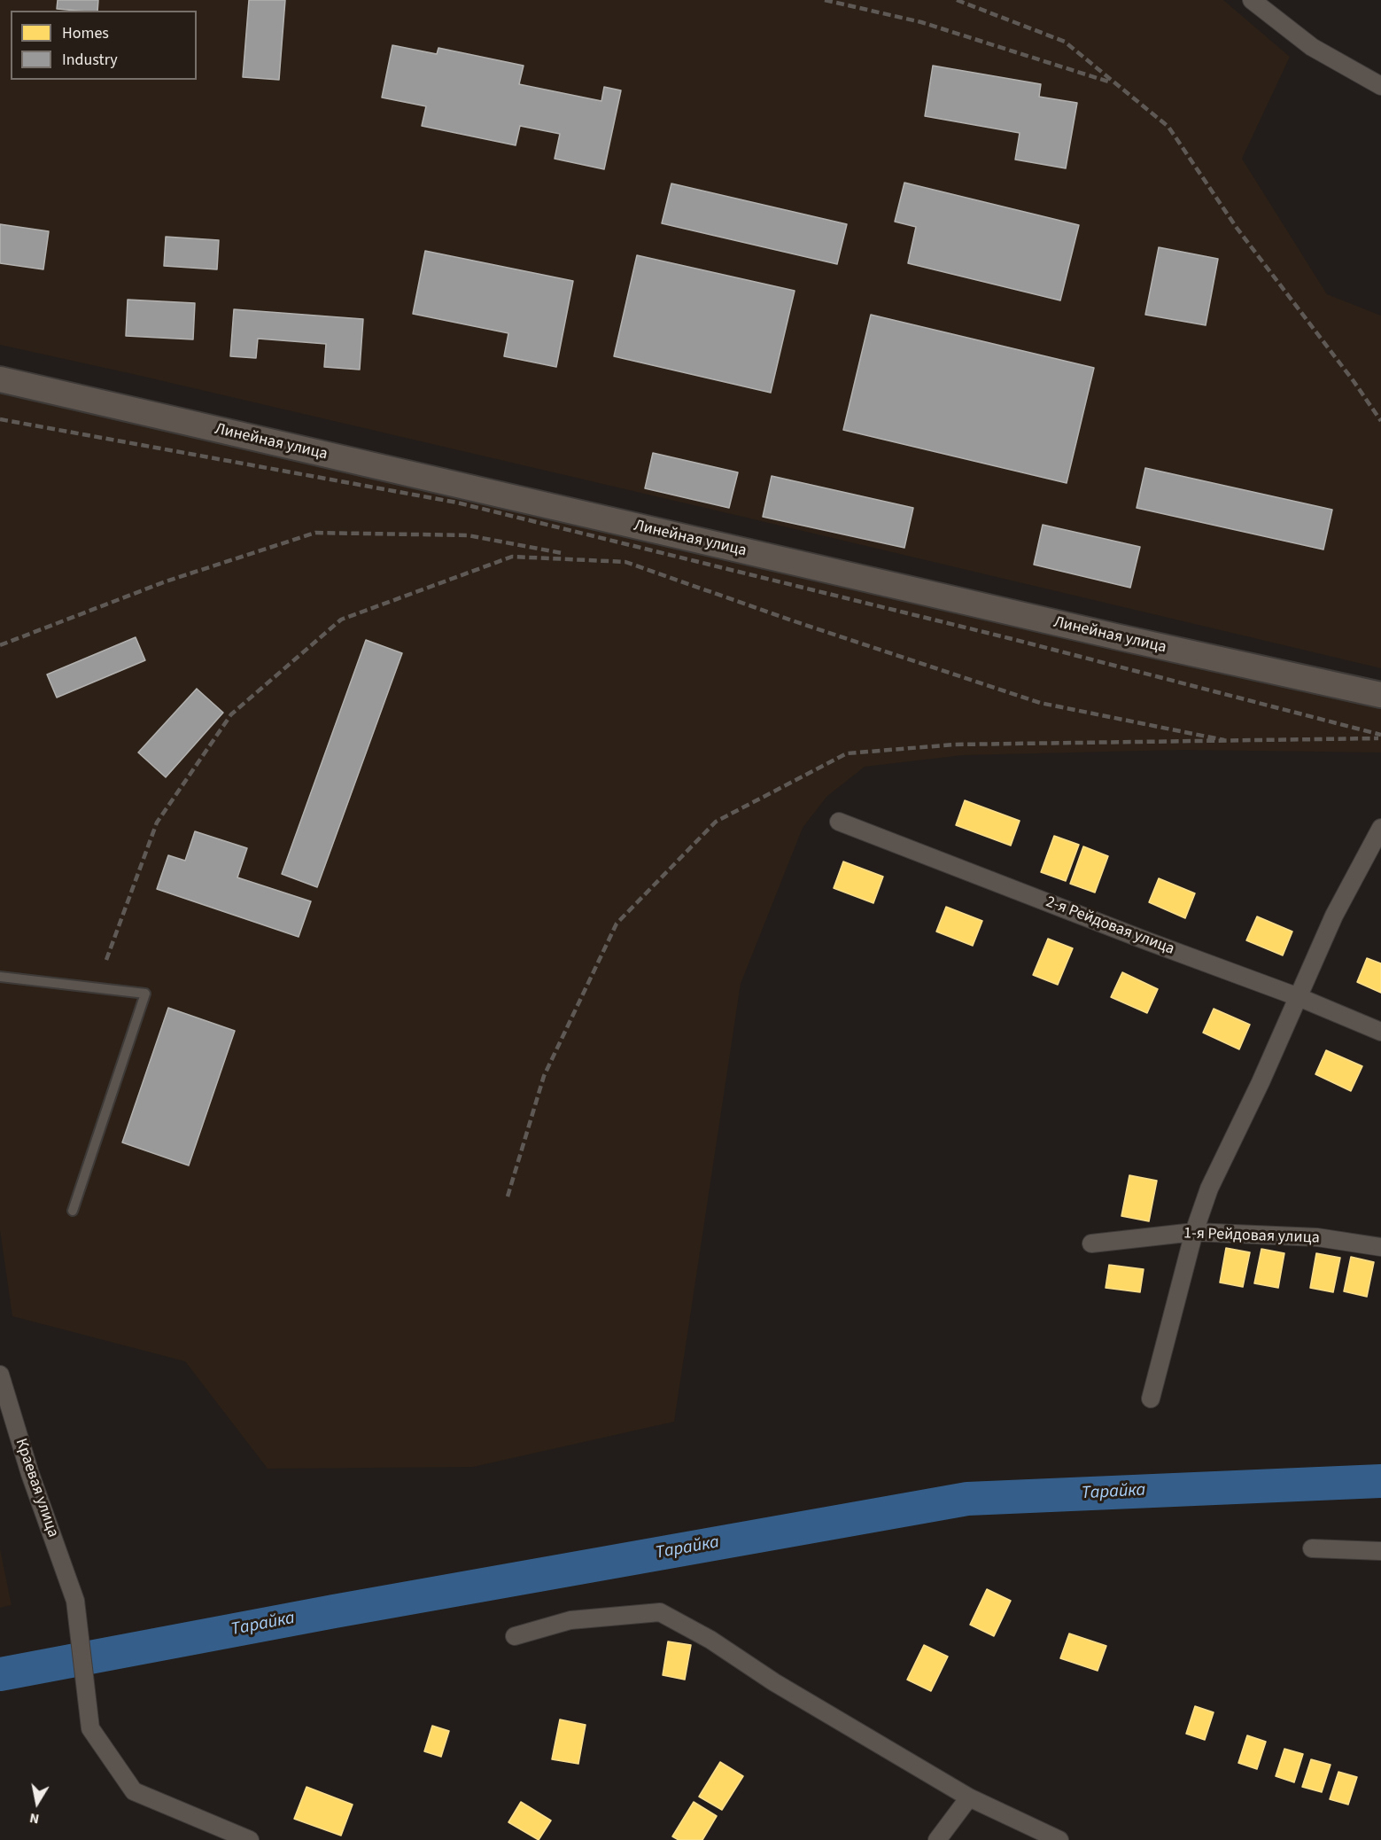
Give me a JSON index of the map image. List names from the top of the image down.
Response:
{
  "streets": {
    "street": [
      "Линейная улица",
      "2-я Рейдовая улица",
      "1-я Рейдовая улица",
      "Краевая улица"
    ]
  },
  "water": ["Тарайка"],
  "legend": ["Homes", "Industry"],
  "north": "bottom"
}
